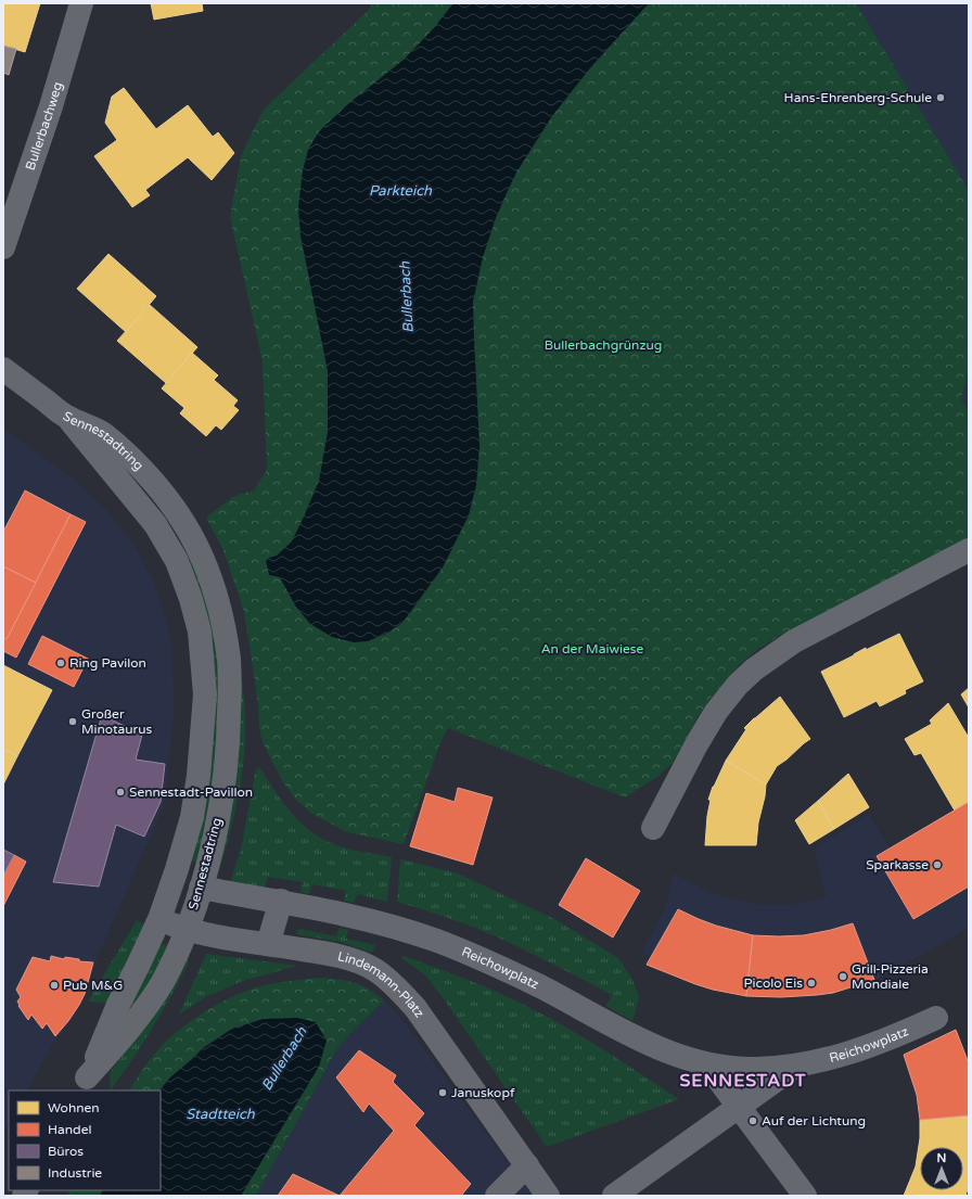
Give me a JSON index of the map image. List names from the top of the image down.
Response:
{
  "streets": {
    "street": [
      "Bullerbachweg",
      "Sennestadtring",
      "Reichowplatz",
      "Lindemann-Platz"
    ]
  },
  "crossings": [
    ["Sennestadtring", "Reichowplatz"],
    ["Sennestadtring", "Lindemann-Platz"]
  ],
  "districts": ["SENNESTADT"],
  "water": ["Parkteich", "Bullerbach", "Stadtteich"],
  "parks": ["Bullerbachgrünzug", "An der Maiwiese"],
  "places": [
    "Hans-Ehrenberg-Schule",
    "Ring Pavilon",
    "Großer Minotaurus",
    "Sennestadt-Pavillon",
    "Sparkasse",
    "Grill-Pizzeria Mondiale",
    "Picolo Eis",
    "Pub M&G",
    "Januskopf",
    "Auf der Lichtung"
  ],
  "legend": [
    "Wohnen",
    "Handel",
    "Büros",
    "Industrie"
  ],
  "north": "top"
}
